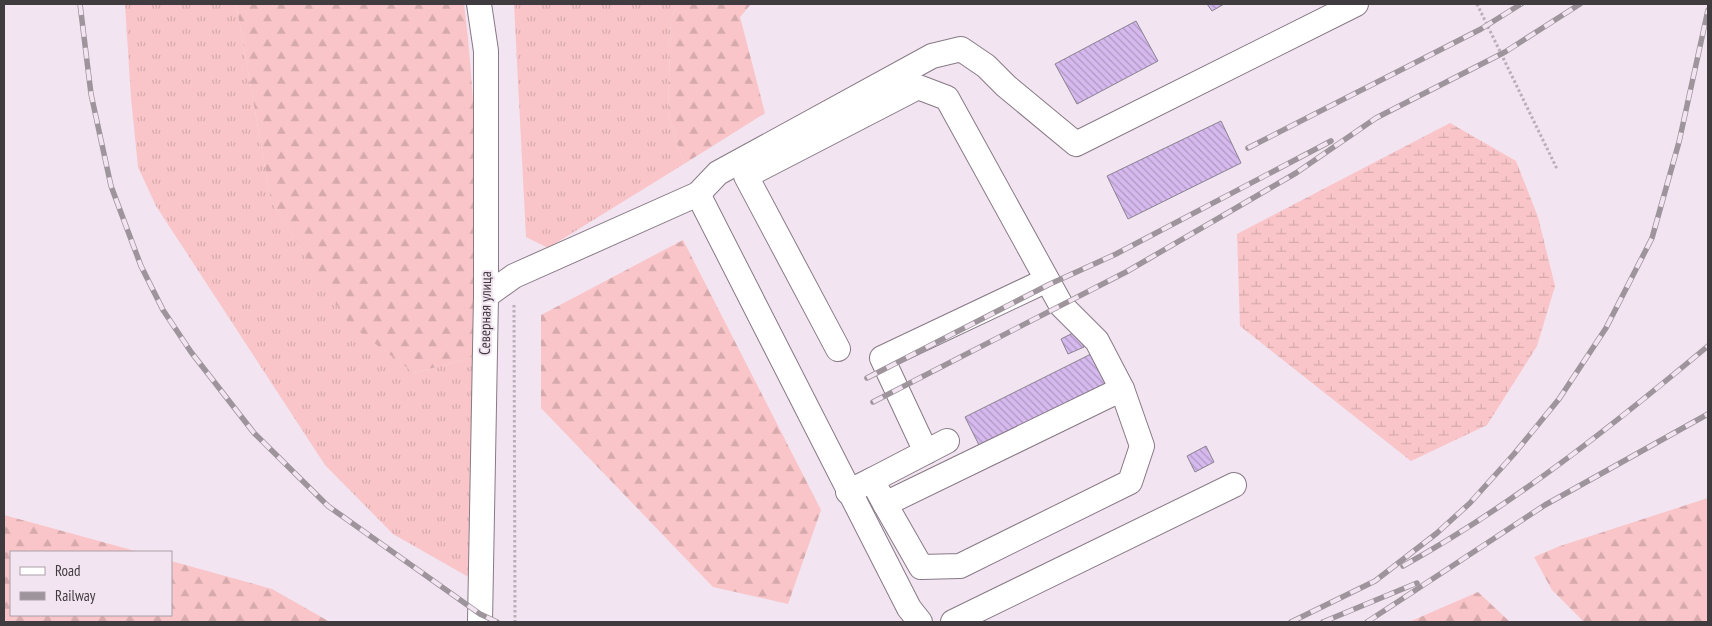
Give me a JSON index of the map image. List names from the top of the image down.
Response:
{
  "streets": {
    "street": ["Северная улица"]
  },
  "legend": ["Road", "Railway"]
}
